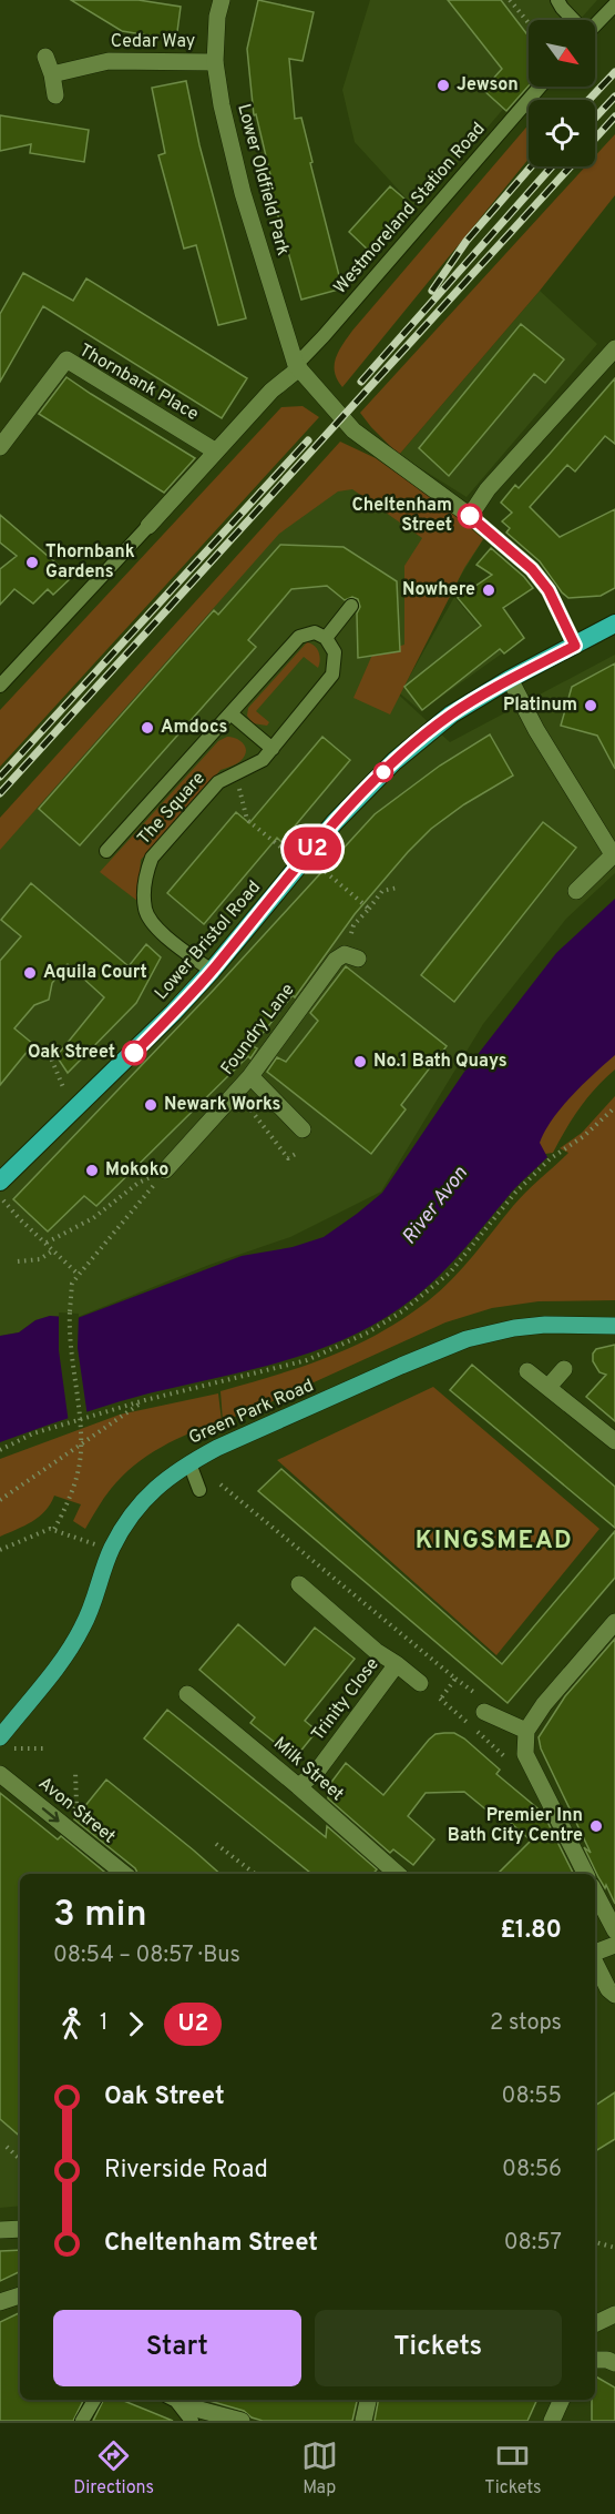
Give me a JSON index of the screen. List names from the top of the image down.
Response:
{
  "streets": {
    "highway": ["Lower Bristol Road"],
    "main road": ["Green Park Road"],
    "street": [
      "Cedar Way",
      "Lower Oldfield Park",
      "Thornbank Place",
      "Foundry Lane",
      "Trinity Close",
      "Milk Street",
      "Avon Street"
    ],
    "lane": ["Westmoreland Station Road", "The Square"]
  },
  "crossings": [
    ["Cedar Way", "Lower Oldfield Park"],
    ["Lower Oldfield Park", "Westmoreland Station Road"],
    ["The Square", "Lower Bristol Road"],
    ["Trinity Close", "Milk Street"]
  ],
  "one_way": ["Avon Street"],
  "districts": ["KINGSMEAD"],
  "water": ["River Avon"],
  "places": [
    "Jewson",
    "Cheltenham Street",
    "Thornbank Gardens",
    "Nowhere",
    "Platinum",
    "Amdocs",
    "Aquila Court",
    "Oak Street",
    "No.1 Bath Quays",
    "Newark Works",
    "Mokoko",
    "Premier Inn Bath City Centre"
  ],
  "lines": ["bus line U2"],
  "north": "bottom right",
  "page": {
    "on_map": "U2",
    "heading": ["3 min", "08:54 – 08:57 · Bus", "£1.80"],
    "legs": ["1", "U2", "2 stops"],
    "list": [
      {
        "name": "Oak Street",
        "value": "08:55"
      },
      {
        "name": "Riverside Road",
        "value": "08:56"
      },
      {
        "name": "Cheltenham Street",
        "value": "08:57"
      }
    ],
    "buttons": ["Start", "Tickets"],
    "tabs": ["Directions", "Map", "Tickets"]
  }
}
